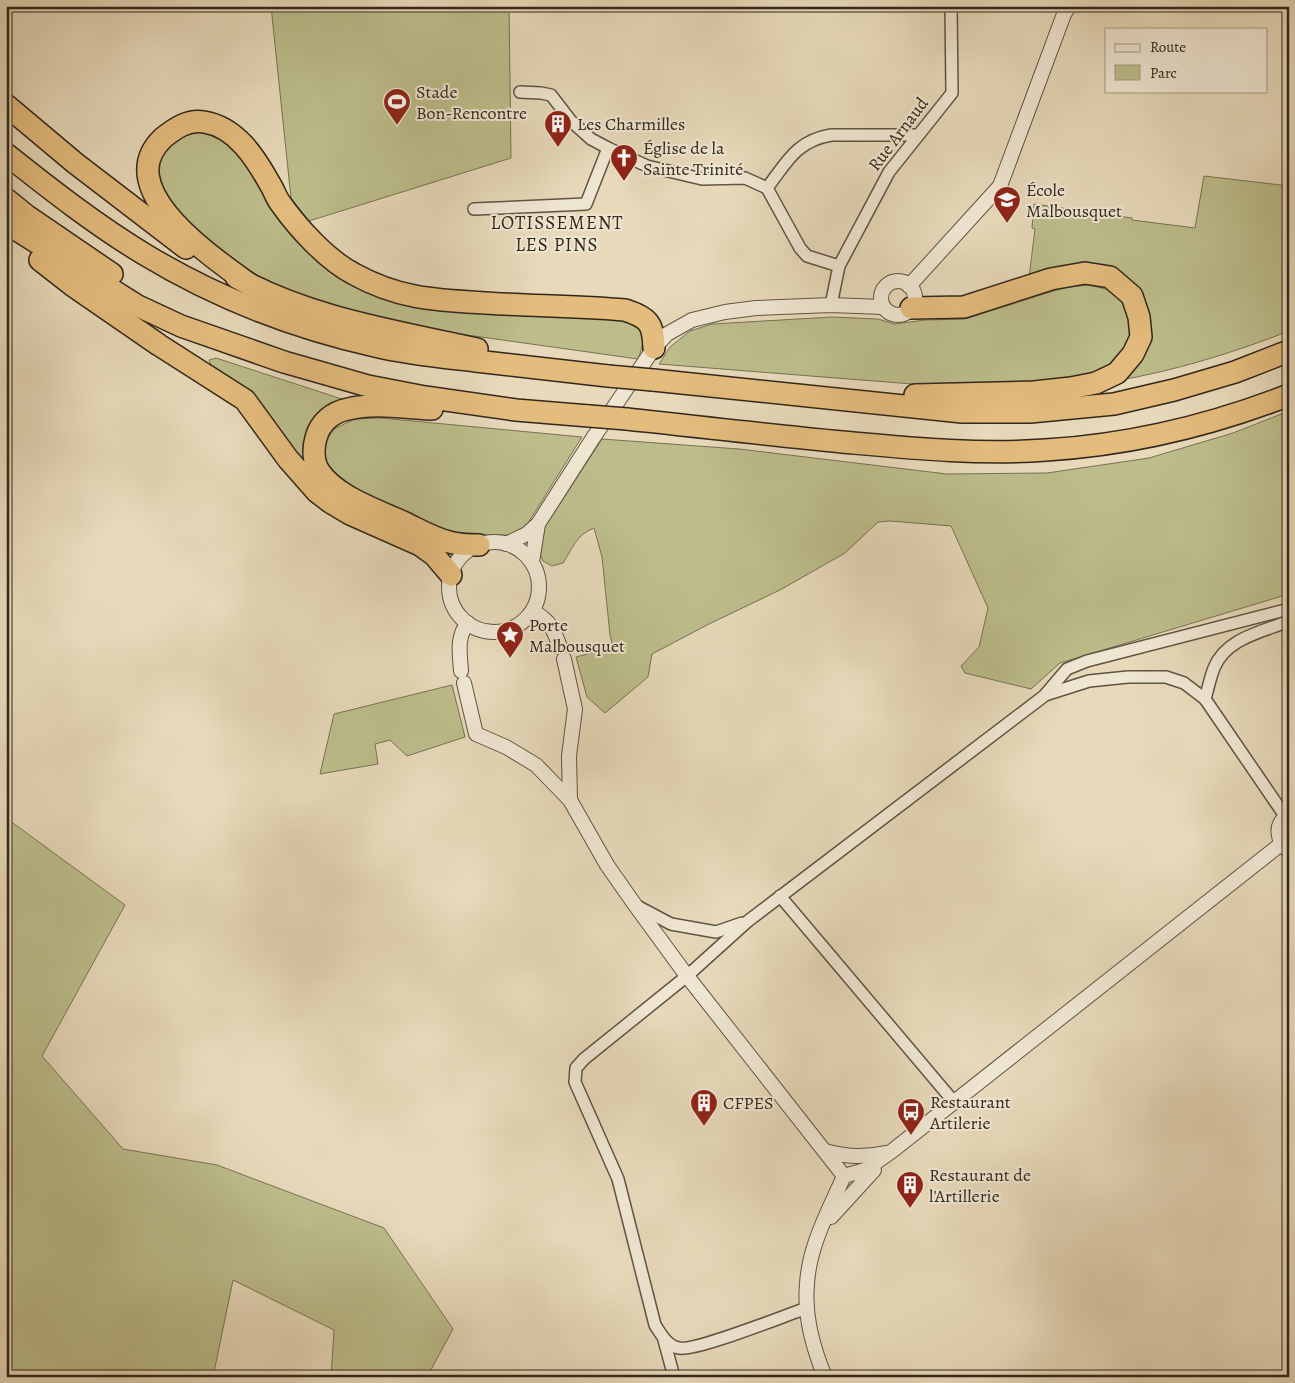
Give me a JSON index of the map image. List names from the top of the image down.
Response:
{
  "streets": {
    "street": ["Rue Arnaud"]
  },
  "districts": ["LOTISSEMENT LES PINS"],
  "places": {
    "sports": ["Stade Bon-Rencontre"],
    "building": ["Les Charmilles", "CFPES", "Restaurant de l'Artillerie"],
    "church": ["Église de la Sainte Trinité"],
    "school or university": ["École Malbousquet"],
    "place": ["Porte Malbousquet"],
    "bus stop": ["Restaurant Artilerie"]
  },
  "legend": ["Route", "Parc"]
}
